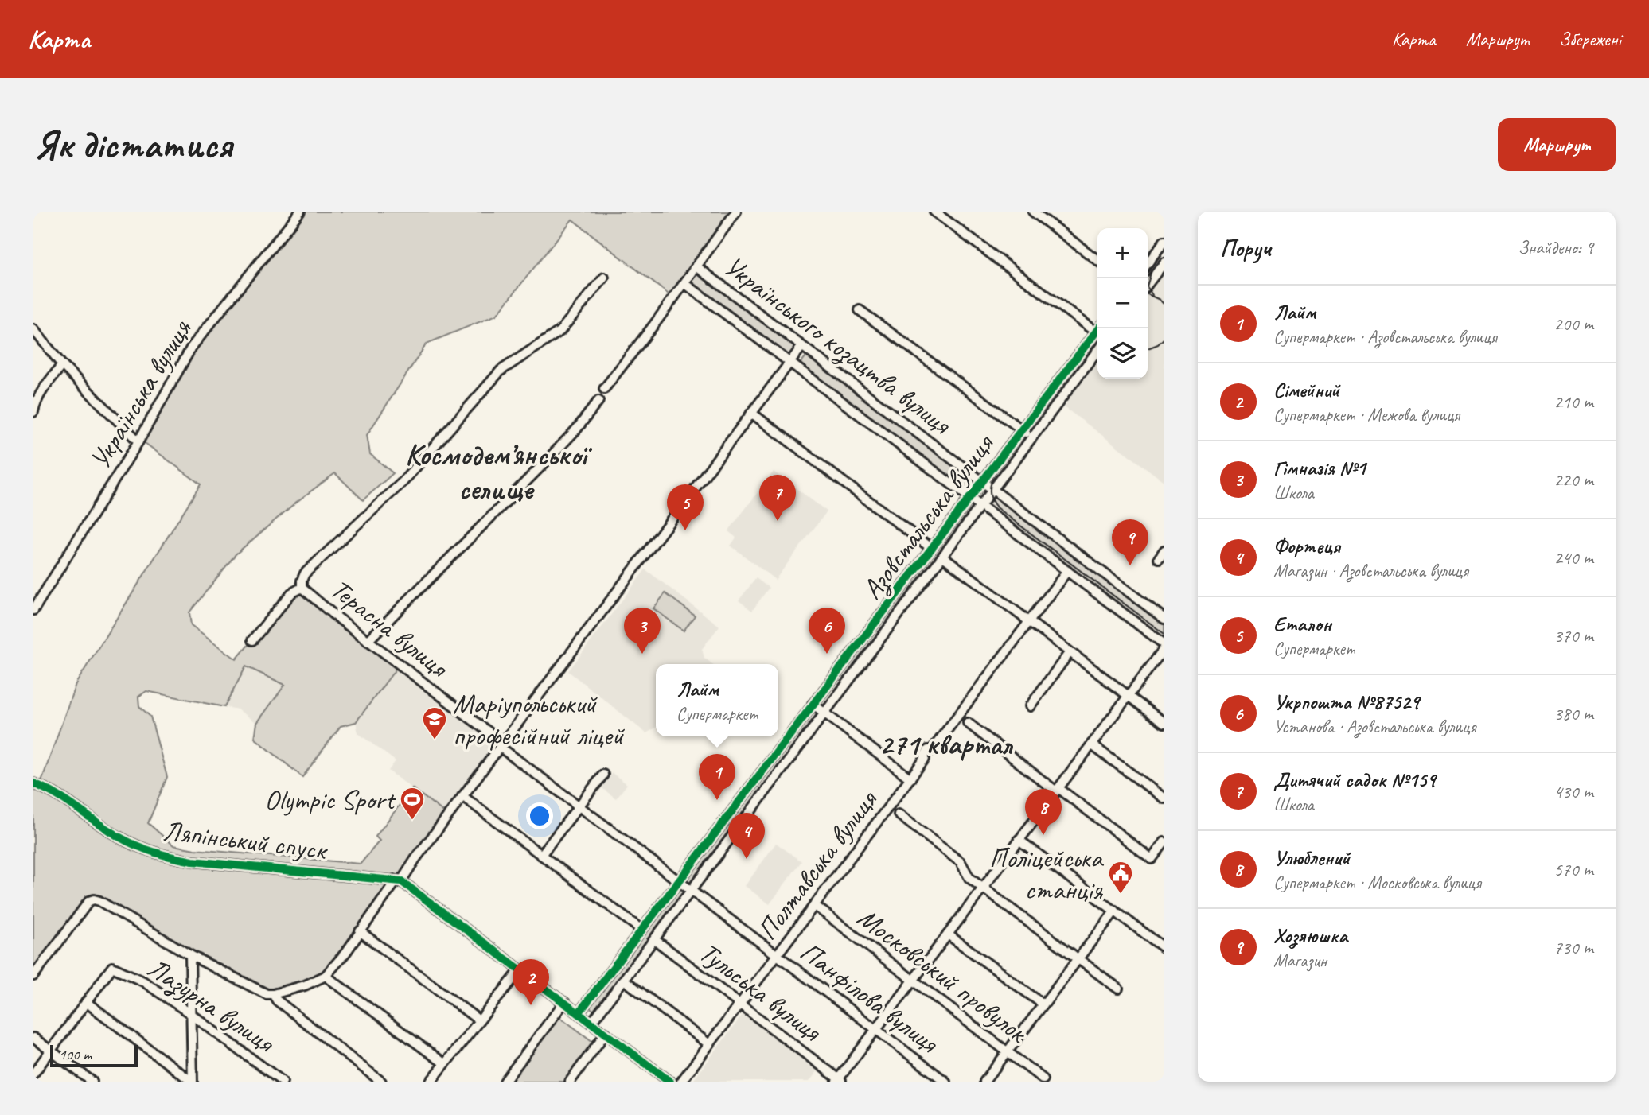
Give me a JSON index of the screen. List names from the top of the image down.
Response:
{
  "streets": {
    "street": [
      "Українського козацтва вулиця",
      "Українська вулиця",
      "Азовстальська вулиця",
      "Терасна вулиця",
      "Ляпінський спуск",
      "Полтавська вулиця",
      "Московський провулок",
      "Тульська вулиця",
      "Панфілова вулиця",
      "Лазурна вулиця"
    ]
  },
  "crossings": [
    ["Українського козацтва вулиця", "Азовстальська вулиця"],
    ["Українського козацтва вулиця", "Полтавська вулиця"],
    ["Азовстальська вулиця", "Тульська вулиця"],
    ["Азовстальська вулиця", "Панфілова вулиця"],
    ["Терасна вулиця", "Панфілова вулиця"],
    ["Полтавська вулиця", "Московський провулок"],
    ["Полтавська вулиця", "Тульська вулиця"],
    ["Полтавська вулиця", "Панфілова вулиця"]
  ],
  "districts": ["Космодем’янської селище", "271 квартал"],
  "places": {
    "school or university": ["Маріупольський професійний ліцей"],
    "sports": ["Olympic Sport"],
    "public building": ["Поліцейська станція"]
  },
  "scale_bar": "100 m",
  "page": {
    "header": "Карта",
    "nav": ["Карта", "Маршрут", "Збережені"],
    "buttons": "Маршрут",
    "title": "Як дістатися",
    "heading": ["Поруч", "Знайдено: 9"],
    "map_buttons": ["+", "−"],
    "list": [
      {
        "mark": "1",
        "name": "Лайм",
        "note": "Супермаркет · Азовстальська вулиця",
        "value": "200 m"
      },
      {
        "mark": "2",
        "name": "Сімейний",
        "note": "Супермаркет · Межова вулиця",
        "value": "210 m"
      },
      {
        "mark": "3",
        "name": "Гімназія №1",
        "note": "Школа",
        "value": "220 m"
      },
      {
        "mark": "4",
        "name": "Фортеця",
        "note": "Магазин · Азовстальська вулиця",
        "value": "240 m"
      },
      {
        "mark": "5",
        "name": "Еталон",
        "note": "Супермаркет",
        "value": "370 m"
      },
      {
        "mark": "6",
        "name": "Укрпошта №87529",
        "note": "Установа · Азовстальська вулиця",
        "value": "380 m"
      },
      {
        "mark": "7",
        "name": "Дитячий садок №159",
        "note": "Школа",
        "value": "430 m"
      },
      {
        "mark": "8",
        "name": "Улюблений",
        "note": "Супермаркет · Московська вулиця",
        "value": "570 m"
      },
      {
        "mark": "9",
        "name": "Хозяюшка",
        "note": "Магазин",
        "value": "730 m"
      }
    ],
    "pins": [
      "7",
      "5",
      "9",
      "3",
      "6",
      "1",
      "8",
      "4",
      "2"
    ],
    "popup": ["Лайм", "Супермаркет"],
    "scale": "100 m"
  }
}
